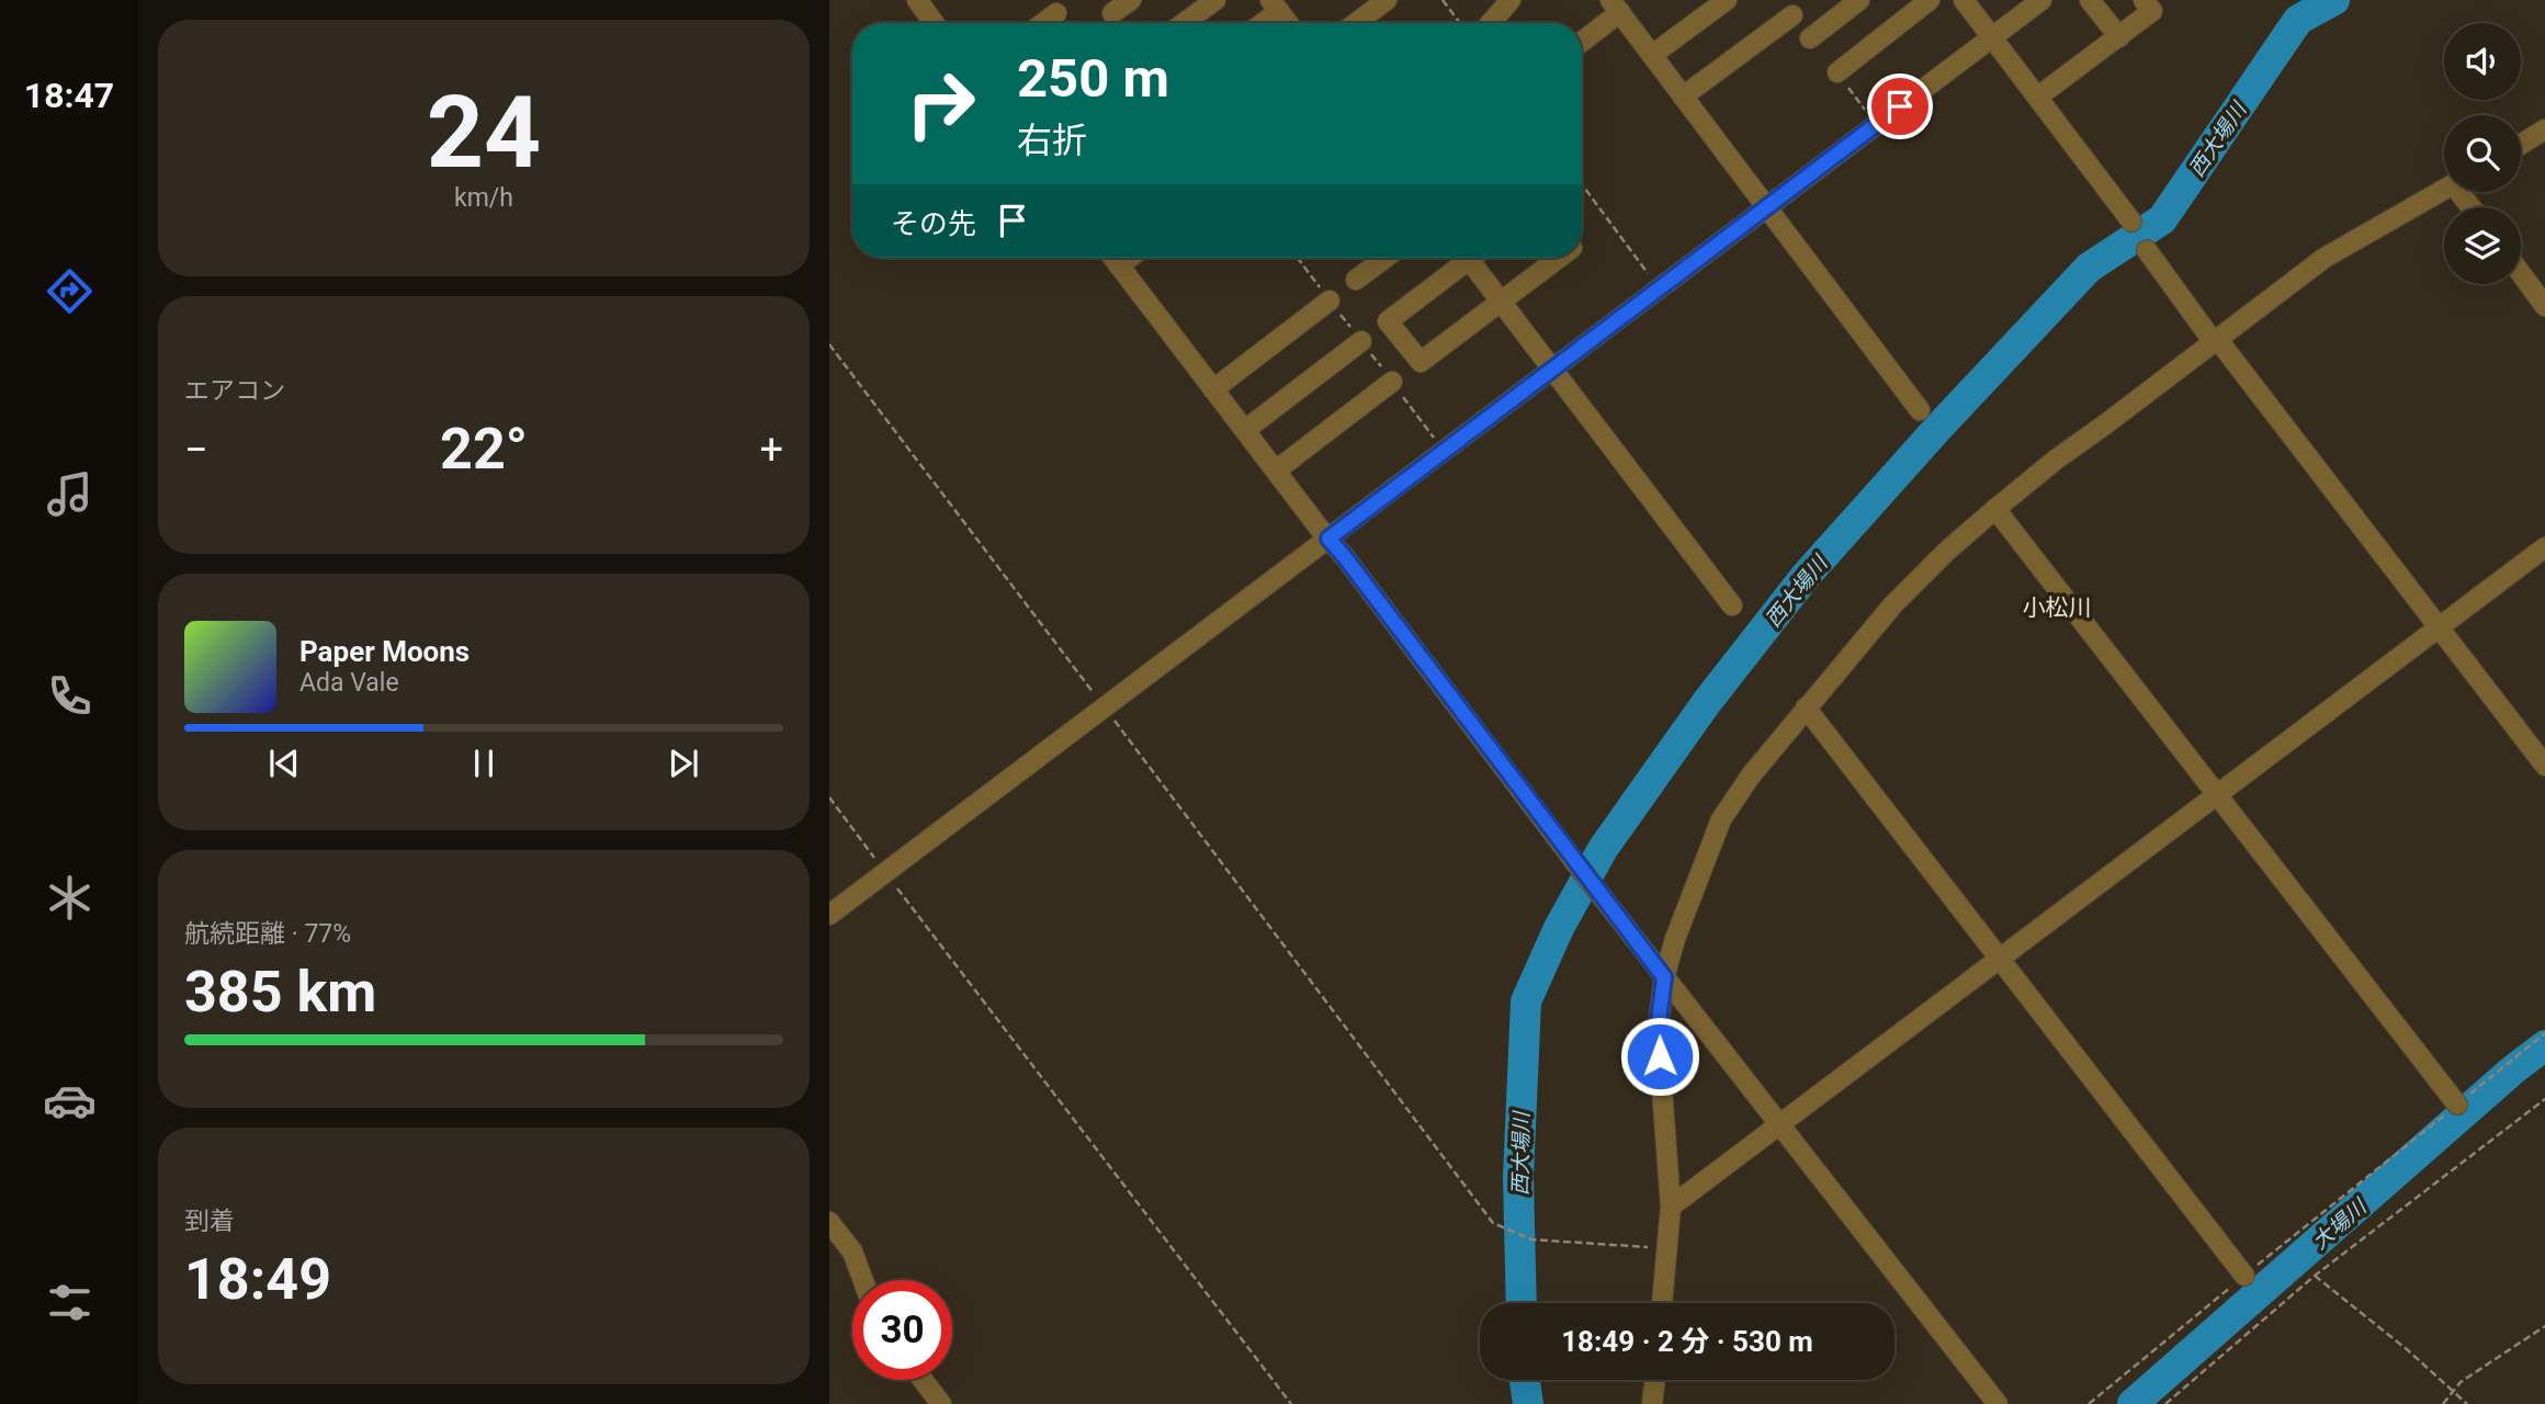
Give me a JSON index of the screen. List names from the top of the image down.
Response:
{
  "districts": ["小松川"],
  "water": ["西大場川", "大場川"],
  "page": {
    "tabs": "18:47",
    "tile": [
      ["24", "km/h"],
      "エアコン",
      ["航続距離 · 77%", "385 km"],
      ["到着", "18:49"]
    ],
    "turn": ["250 m", "右折"],
    "then": "その先",
    "heat": ["−", "22°", "+"],
    "song": ["Paper Moons", "Ada Vale"],
    "limit": "30",
    "trip": "18:49 · 2 分 · 530 m"
  }
}
